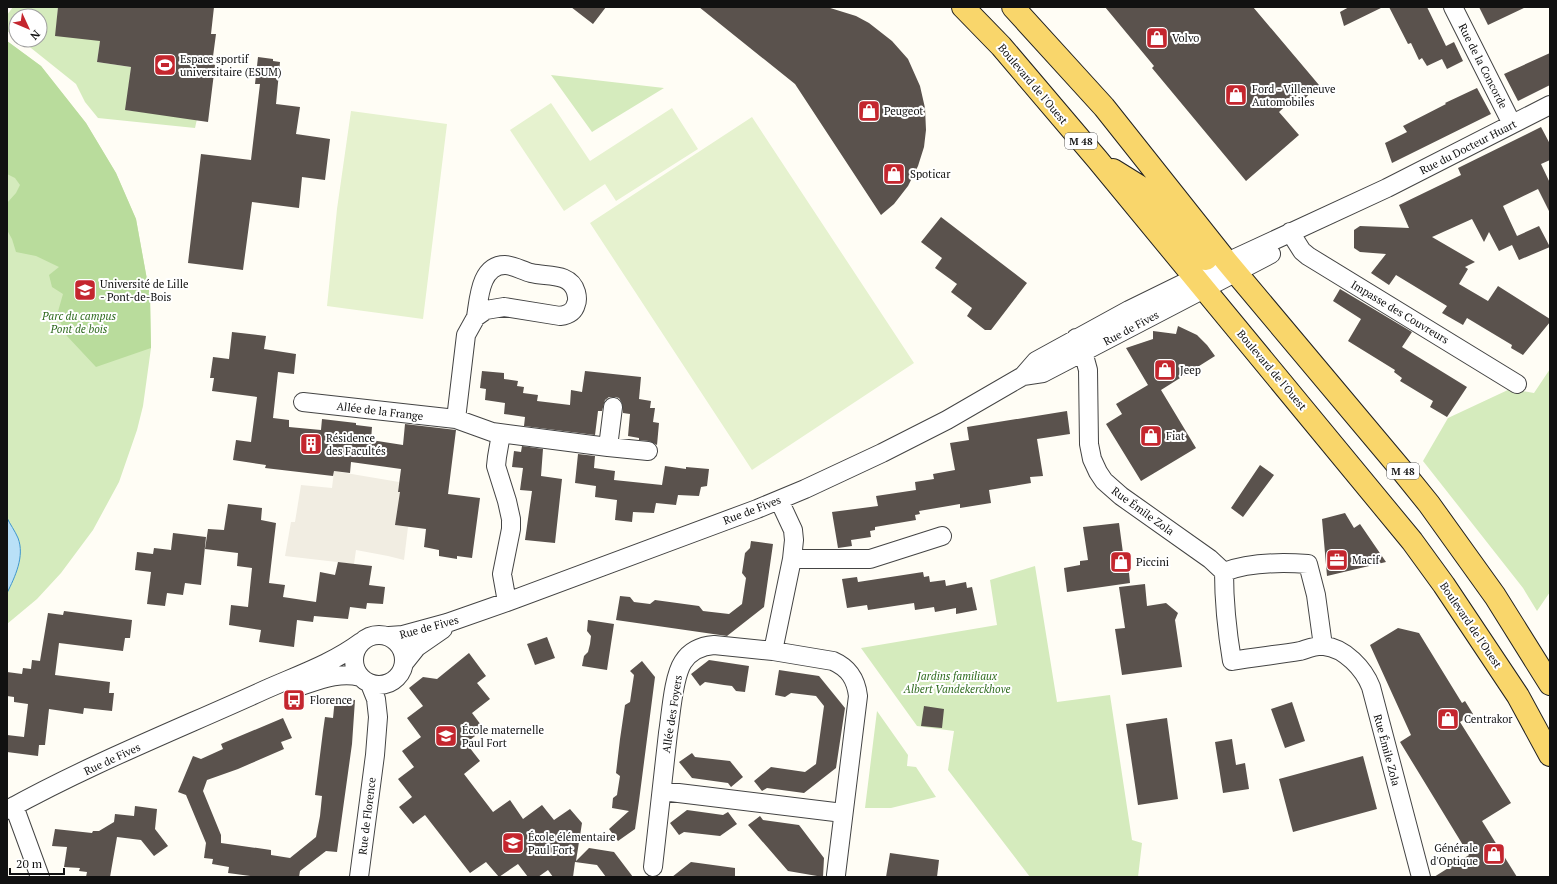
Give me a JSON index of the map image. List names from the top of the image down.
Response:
{
  "streets": {
    "main road": ["Boulevard de l'Ouest", "M 48"],
    "street": [
      "Rue de la Concorde",
      "Rue du Docteur Huart",
      "Impasse des Couvreurs",
      "Rue de Fives",
      "Allée de la Frange",
      "Rue Émile Zola",
      "Allée des Foyers",
      "Rue de Florence"
    ]
  },
  "crossings": [
    ["Rue de la Concorde", "Rue du Docteur Huart"],
    ["Boulevard de l'Ouest", "Rue de Fives"],
    ["M 48", "Rue du Docteur Huart"],
    ["M 48", "Rue de Fives"],
    ["Rue du Docteur Huart", "Impasse des Couvreurs"],
    ["Rue du Docteur Huart", "Rue de Fives"],
    ["Rue de Fives", "Rue Émile Zola"],
    ["Rue de Fives", "Rue de Florence"]
  ],
  "parks": ["Parc du campus Pont de bois", "Jardins familiaux Albert Vandekerckhove"],
  "places": {
    "shop": [
      "Volvo",
      "Ford - Villeneuve Automobiles",
      "Peugeot",
      "Spoticar",
      "Jeep",
      "Fiat",
      "Piccini",
      "Centrakor",
      "Générale d'Optique"
    ],
    "sports": ["Espace sportif universitaire (ESUM)"],
    "school or university": ["Université de Lille - Pont-de-Bois", "École maternelle Paul Fort", "École élémentaire Paul Fort"],
    "building": ["Résidence des Facultés"],
    "office": ["Macif"],
    "bus stop": ["Florence"]
  },
  "scale_bar": "20 m",
  "north": "bottom right"
}
